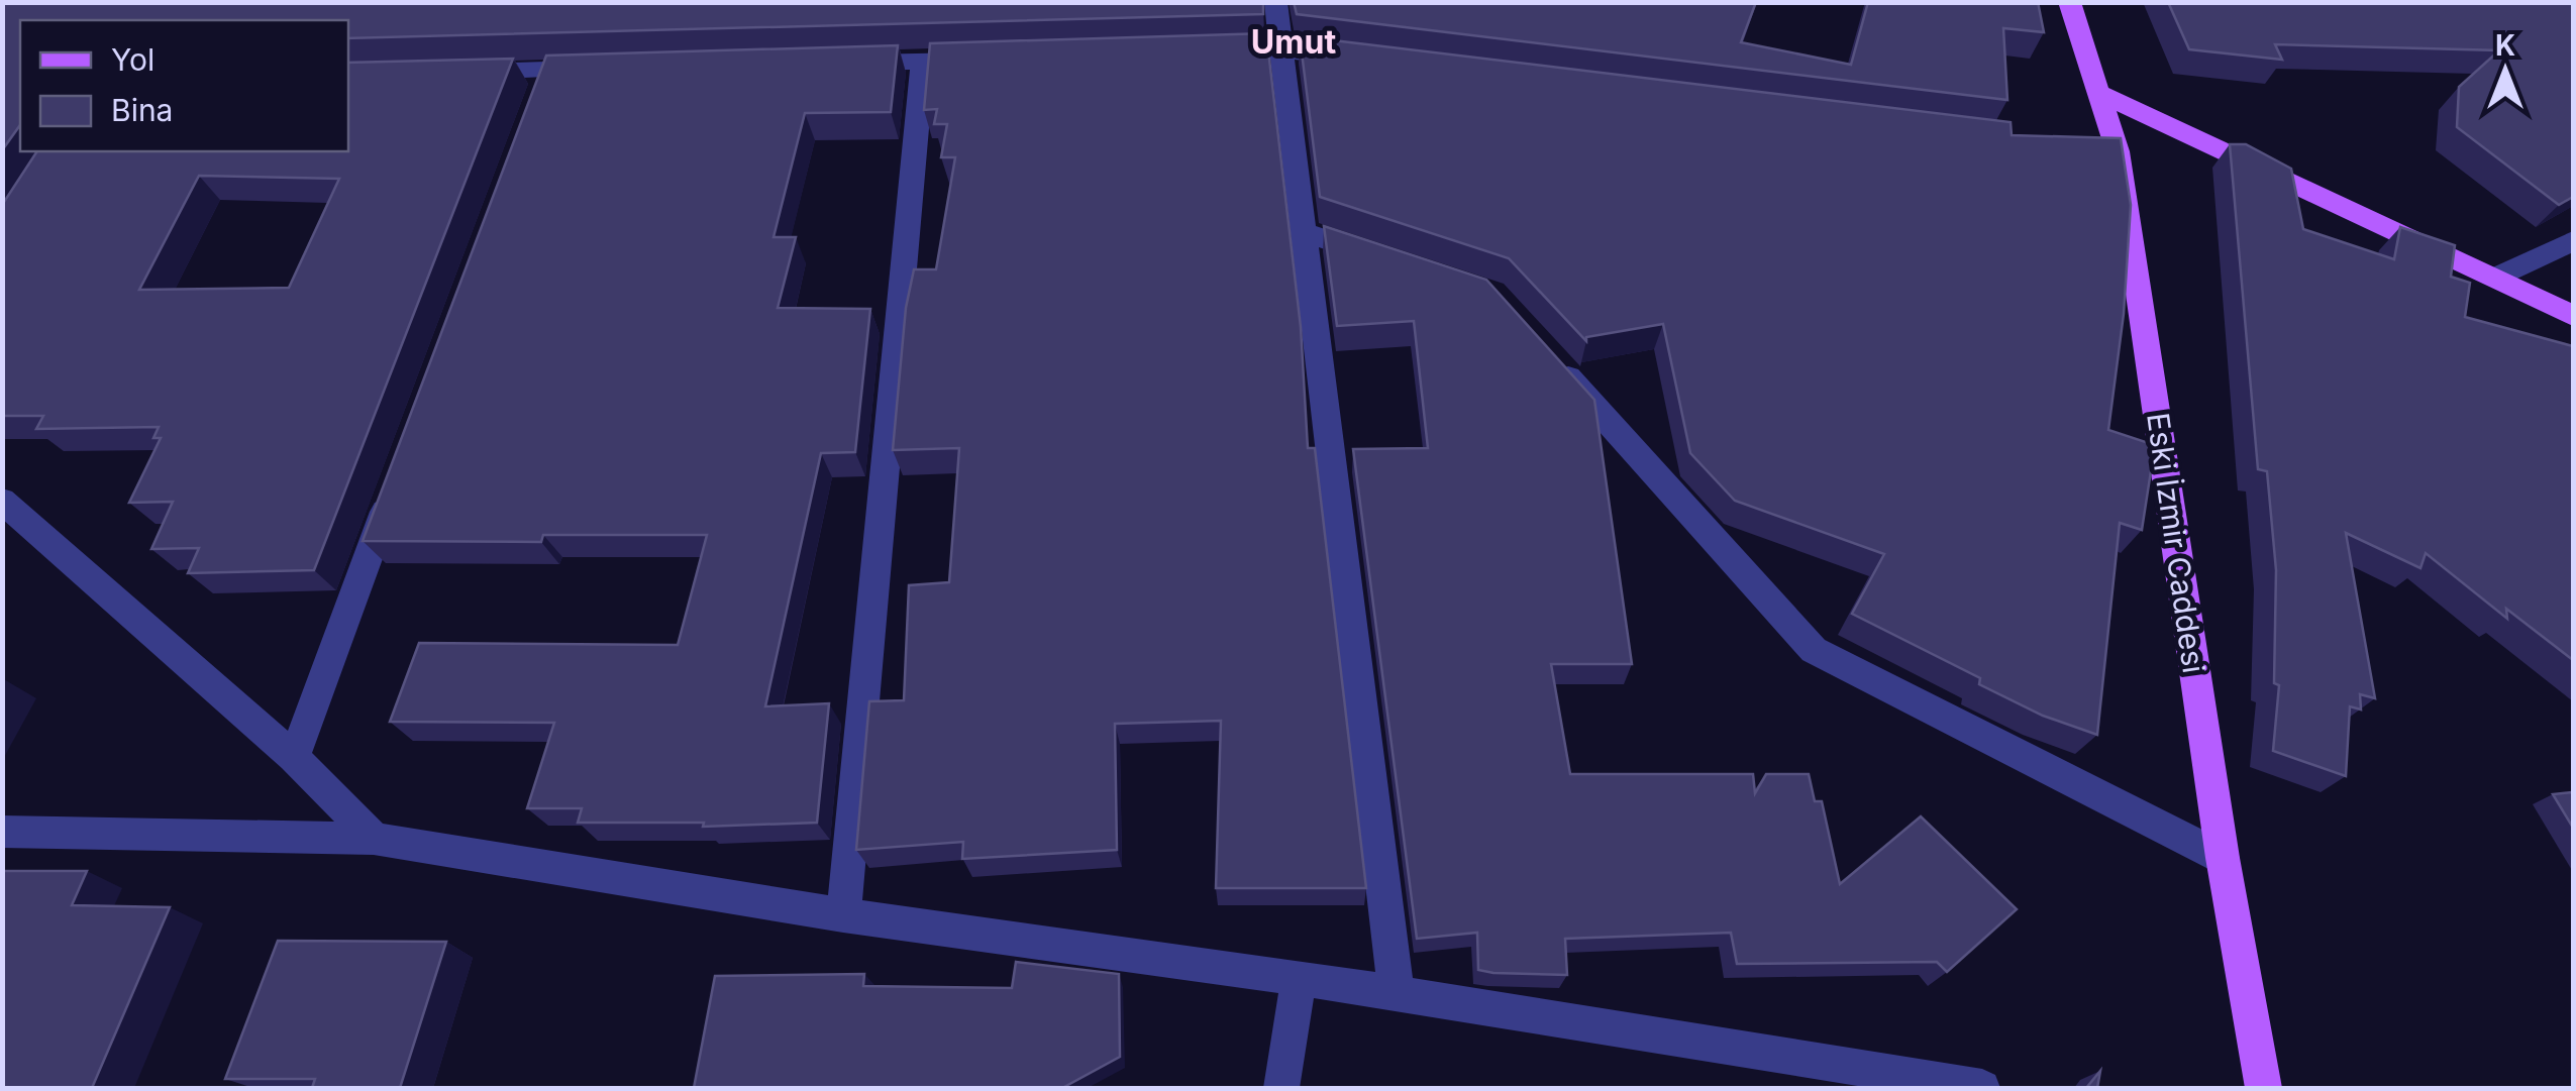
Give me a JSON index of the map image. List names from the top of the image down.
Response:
{
  "streets": {
    "main road": ["Eski İzmir Caddesi"]
  },
  "districts": ["Umut"],
  "legend": ["Yol", "Bina"],
  "north": "top"
}
